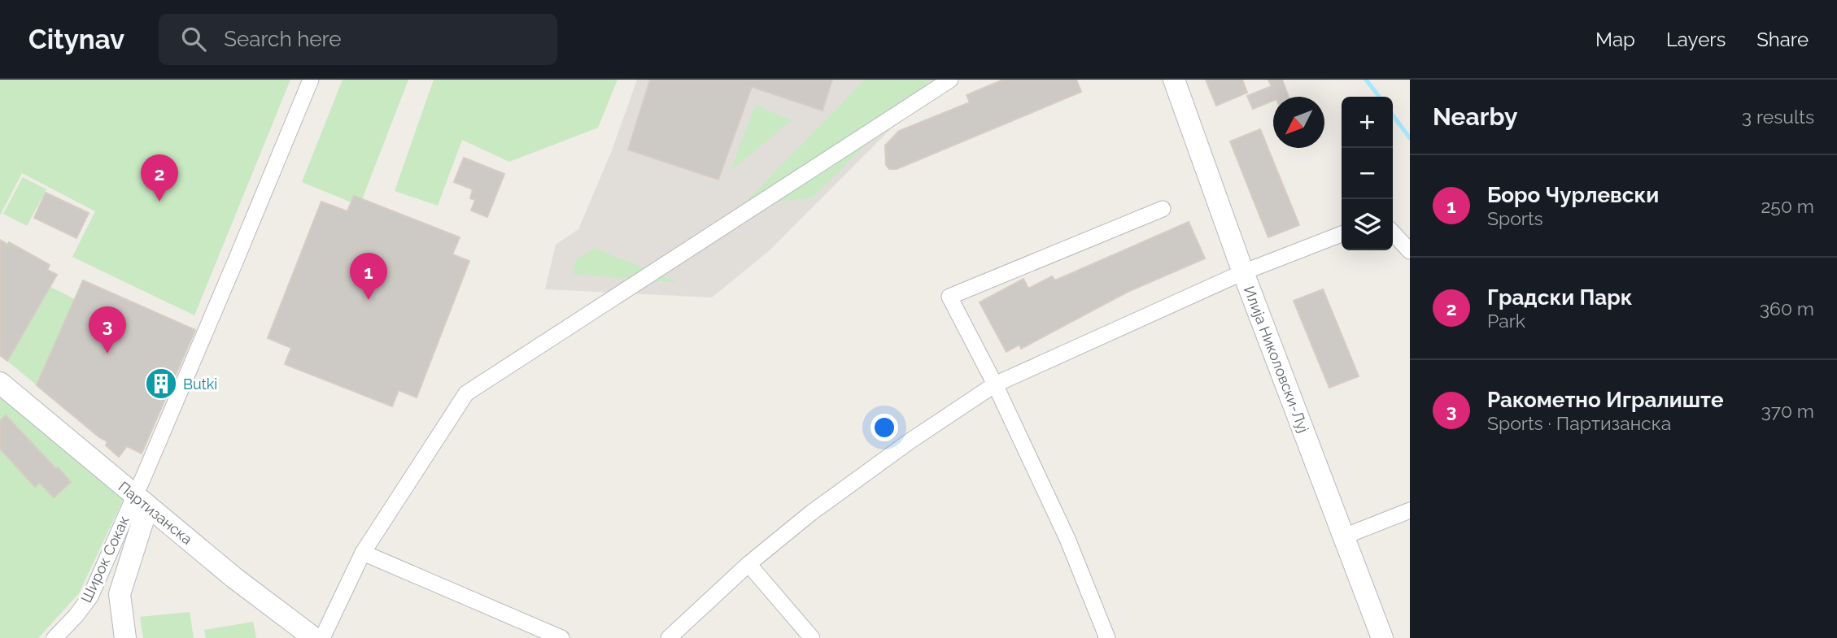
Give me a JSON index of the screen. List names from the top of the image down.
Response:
{
  "streets": {
    "street": ["Илија Николовски-Луј", "Партизанска", "Широк Сокак"]
  },
  "crossings": [
    ["Партизанска", "Широк Сокак"]
  ],
  "places": {
    "building": ["Butki"]
  },
  "north": "bottom left",
  "page": {
    "header": "Citynav",
    "search": "Search here",
    "nav": ["Map", "Layers", "Share"],
    "heading": ["Nearby", "3 results"],
    "map_buttons": ["+", "−"],
    "list": [
      {
        "mark": "1",
        "name": "Боро Чурлевски",
        "note": "Sports",
        "value": "250 m"
      },
      {
        "mark": "2",
        "name": "Градски Парк",
        "note": "Park",
        "value": "360 m"
      },
      {
        "mark": "3",
        "name": "Ракометно Игралиште",
        "note": "Sports · Партизанска",
        "value": "370 m"
      }
    ],
    "pins": ["2", "1", "3"]
  }
}
